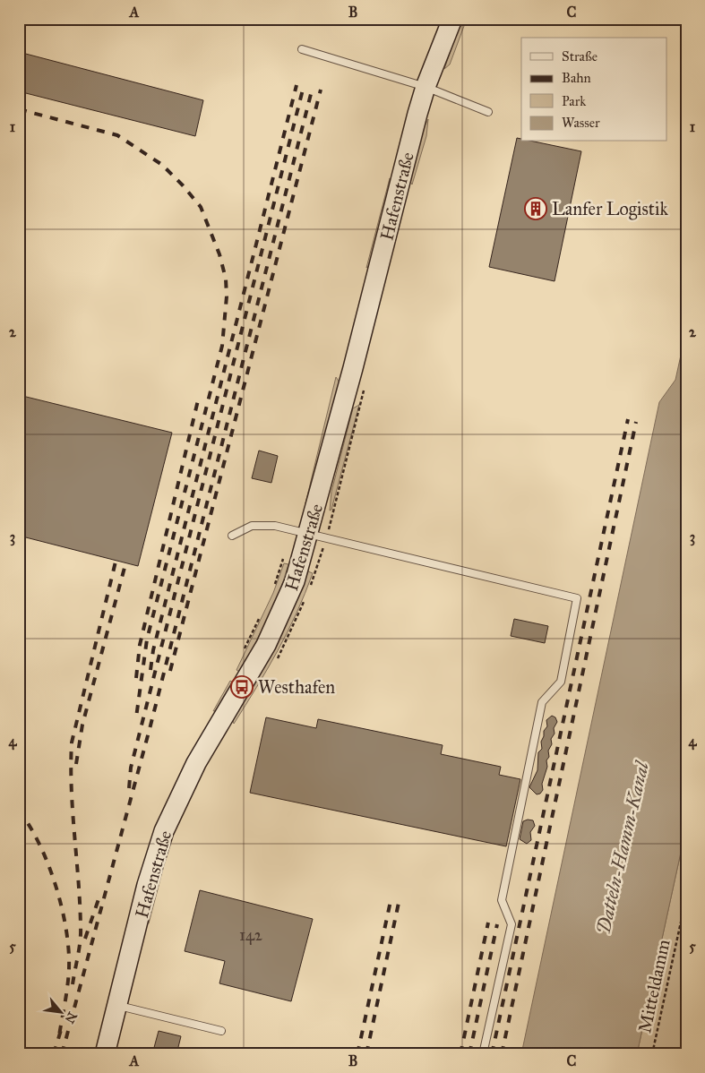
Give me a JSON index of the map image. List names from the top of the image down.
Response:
{
  "streets": {
    "street": ["Hafenstraße"],
    "path": ["Mitteldamm"]
  },
  "water": ["Datteln-Hamm-Kanal"],
  "places": {
    "building": ["Lanfer Logistik"],
    "bus stop": ["Westhafen"]
  },
  "house_numbers": ["142"],
  "legend": [
    "Straße",
    "Bahn",
    "Park",
    "Wasser"
  ],
  "north": "bottom right",
  "grid": {
    "columns": ["A", "B", "C"],
    "rows": [
      "1",
      "2",
      "3",
      "4",
      "5"
    ]
  }
}
